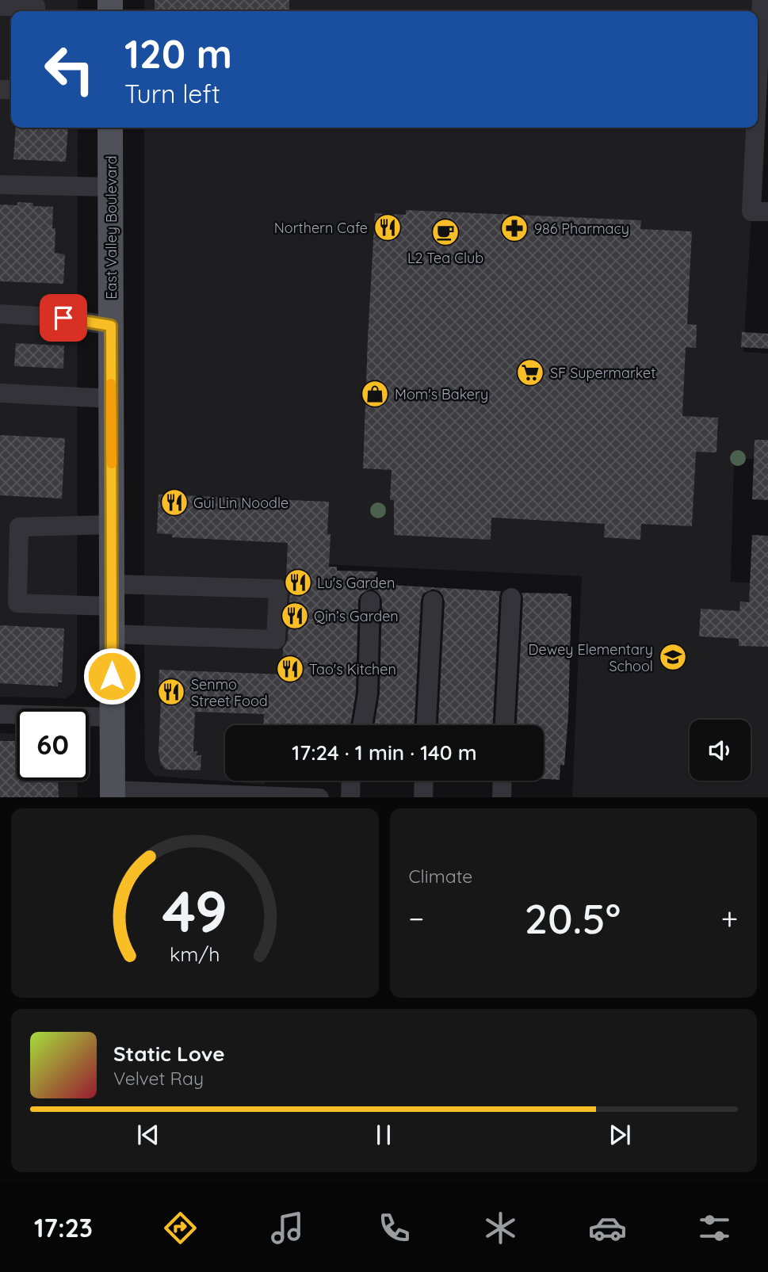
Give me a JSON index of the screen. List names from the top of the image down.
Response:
{
  "streets": {
    "main road": ["East Valley Boulevard"]
  },
  "places": {
    "restaurant": [
      "Northern Cafe",
      "Gui Lin Noodle",
      "Lu's Garden",
      "Qin’s Garden",
      "Tao's Kitchen",
      "Senmo Street Food"
    ],
    "pharmacy": ["986 Pharmacy"],
    "cafe": ["L2 Tea Club"],
    "supermarket": ["SF Supermarket"],
    "shop": ["Mom's Bakery"],
    "school or university": ["Dewey Elementary School"]
  },
  "page": {
    "turn": ["120 m", "Turn left"],
    "limit": "60",
    "trip": "17:24 · 1 min · 140 m",
    "tile": "Climate",
    "heat": ["−", "20.5°", "+"],
    "song": ["Static Love", "Velvet Ray"],
    "tabs": "17:23",
    "gauge": ["49", "km/h"]
  }
}
